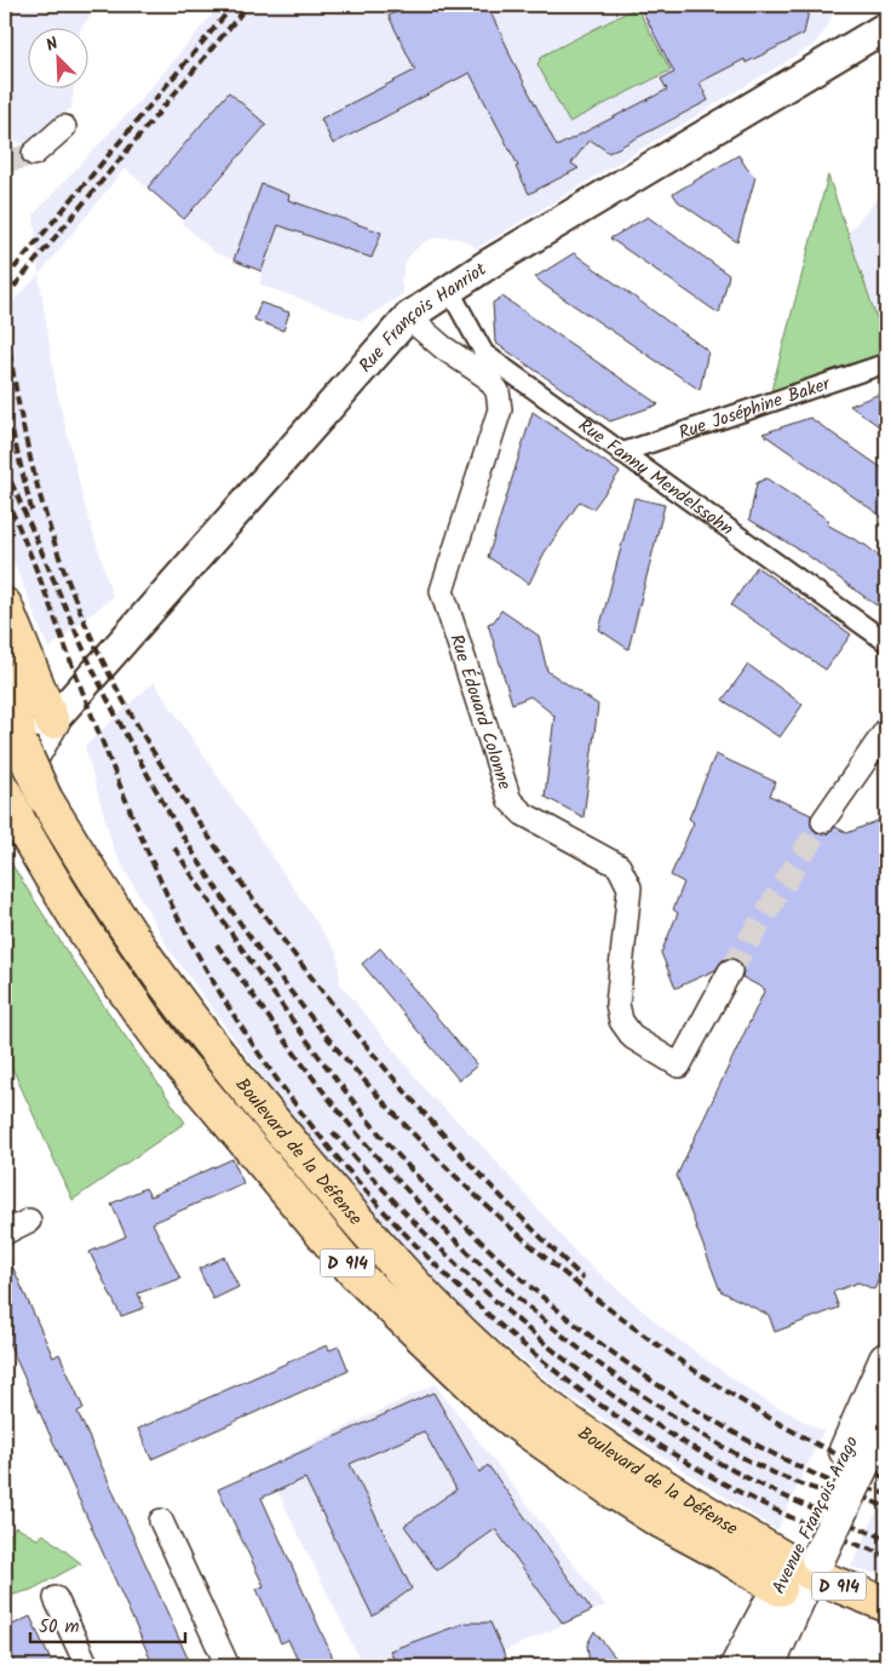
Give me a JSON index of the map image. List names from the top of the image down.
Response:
{
  "streets": {
    "main road": ["Boulevard de la Défense", "D 914", "Avenue François Arago"],
    "street": [
      "Rue François Hanriot",
      "Rue Joséphine Baker",
      "Rue Fanny Mendelssohn",
      "Rue Édouard Colonne"
    ]
  },
  "crossings": [
    ["Rue François Hanriot", "Rue Fanny Mendelssohn"],
    ["Rue François Hanriot", "Rue Édouard Colonne"],
    ["Rue Joséphine Baker", "Rue Fanny Mendelssohn"],
    ["Boulevard de la Défense", "Avenue François Arago"]
  ],
  "scale_bar": "50 m",
  "north": "top left"
}
